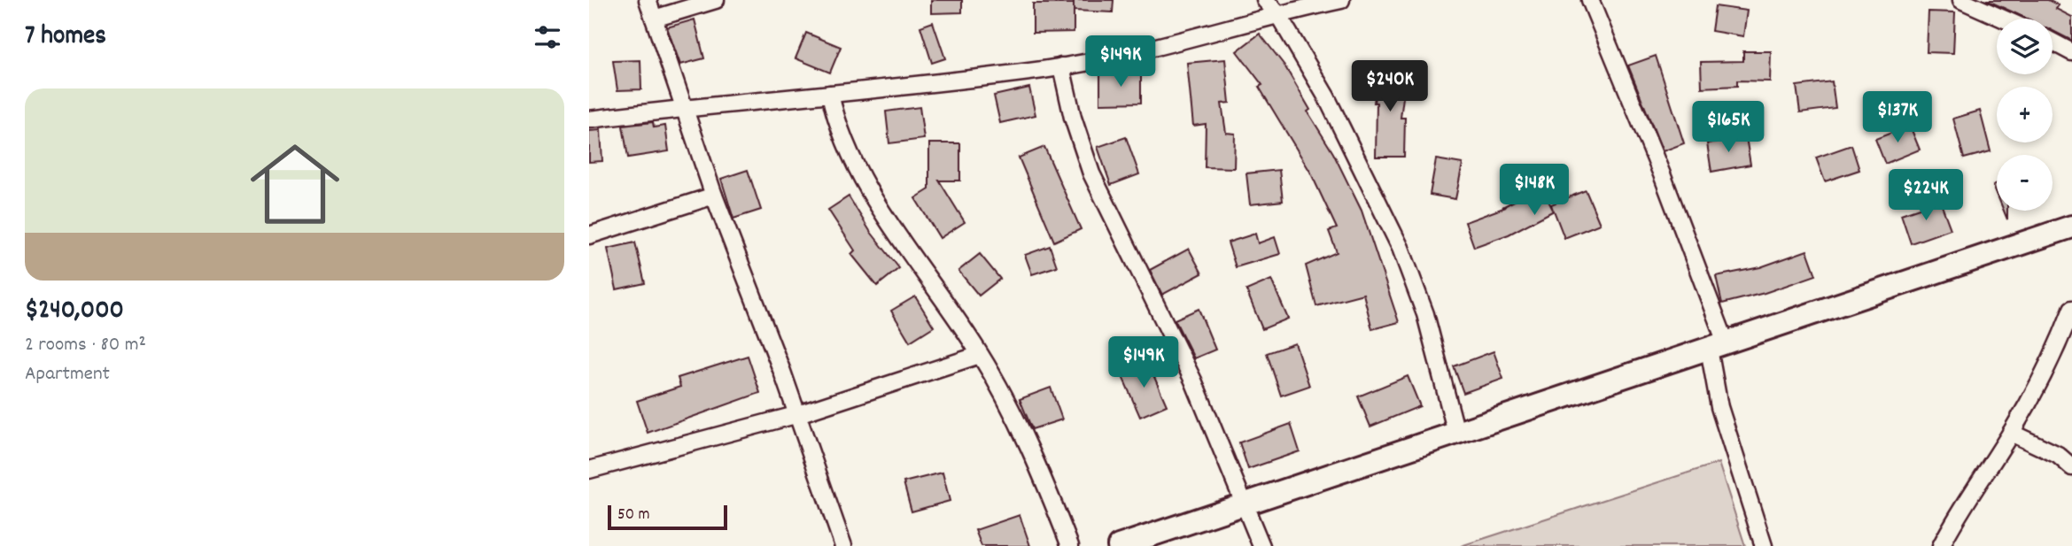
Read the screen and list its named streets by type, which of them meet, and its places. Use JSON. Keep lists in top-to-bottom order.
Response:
{
  "scale_bar": "50 m",
  "page": {
    "heading": "7 homes",
    "map_buttons": ["+", "−"],
    "price": [
      "$149K",
      "$240K",
      "$137K",
      "$165K",
      "$148K",
      "$224K",
      "$149K"
    ],
    "list": [
      {
        "name": "$240,000",
        "note": "2 rooms · 80 m² · Apartment"
      }
    ],
    "scale": "50 m"
  }
}
